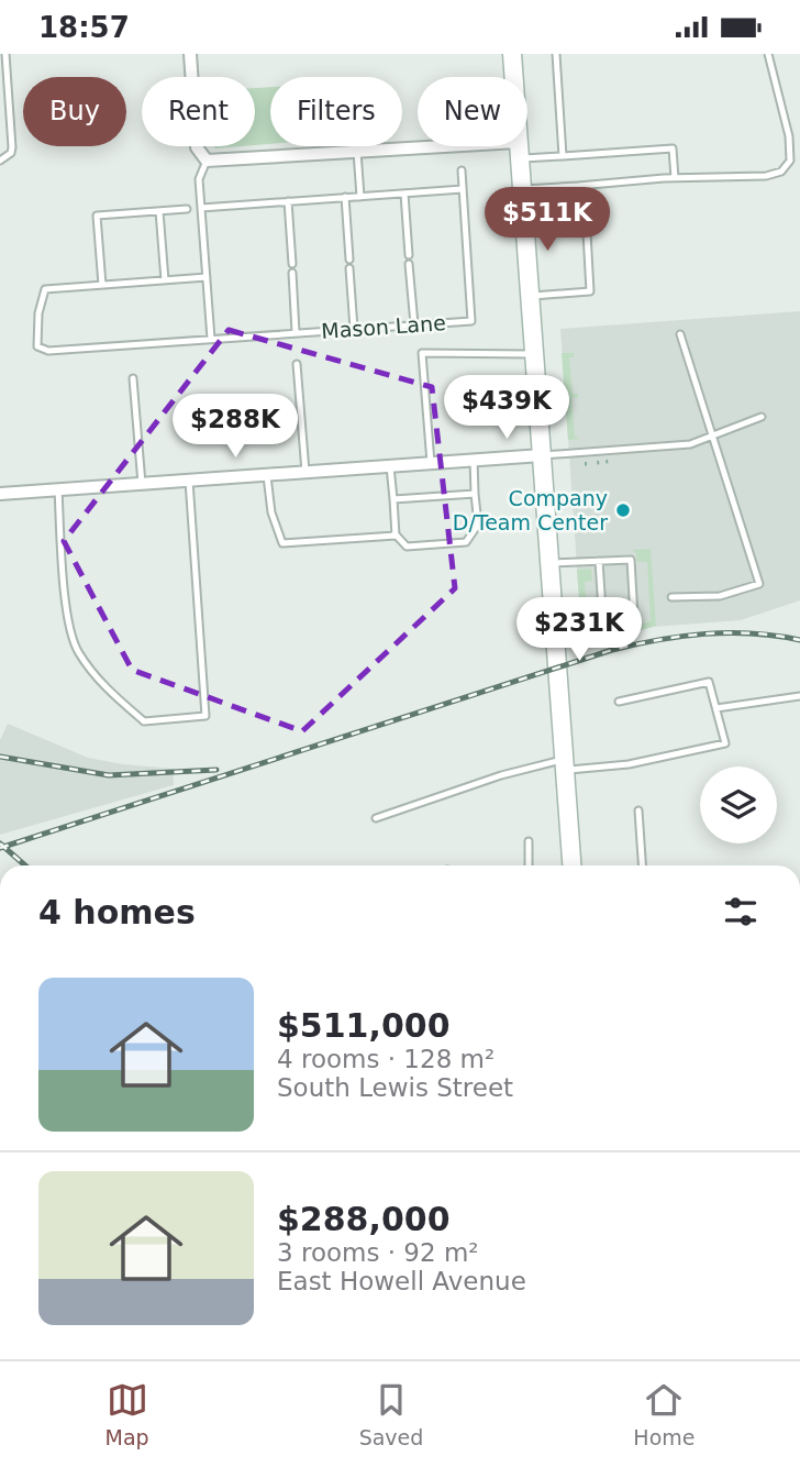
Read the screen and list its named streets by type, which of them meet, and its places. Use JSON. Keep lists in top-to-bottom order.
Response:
{
  "streets": {
    "lane": ["Mason Lane"]
  },
  "places": ["Company D/Team Center"],
  "page": {
    "status": "18:57",
    "chip": [
      "Buy",
      "Rent",
      "Filters",
      "New"
    ],
    "price": [
      "$511K",
      "$439K",
      "$288K",
      "$231K"
    ],
    "heading": "4 homes",
    "list": [
      {
        "name": "$511,000",
        "note": "4 rooms · 128 m² · South Lewis Street"
      },
      {
        "name": "$288,000",
        "note": "3 rooms · 92 m² · East Howell Avenue"
      }
    ],
    "tabs": ["Map", "Saved", "Home"]
  }
}
